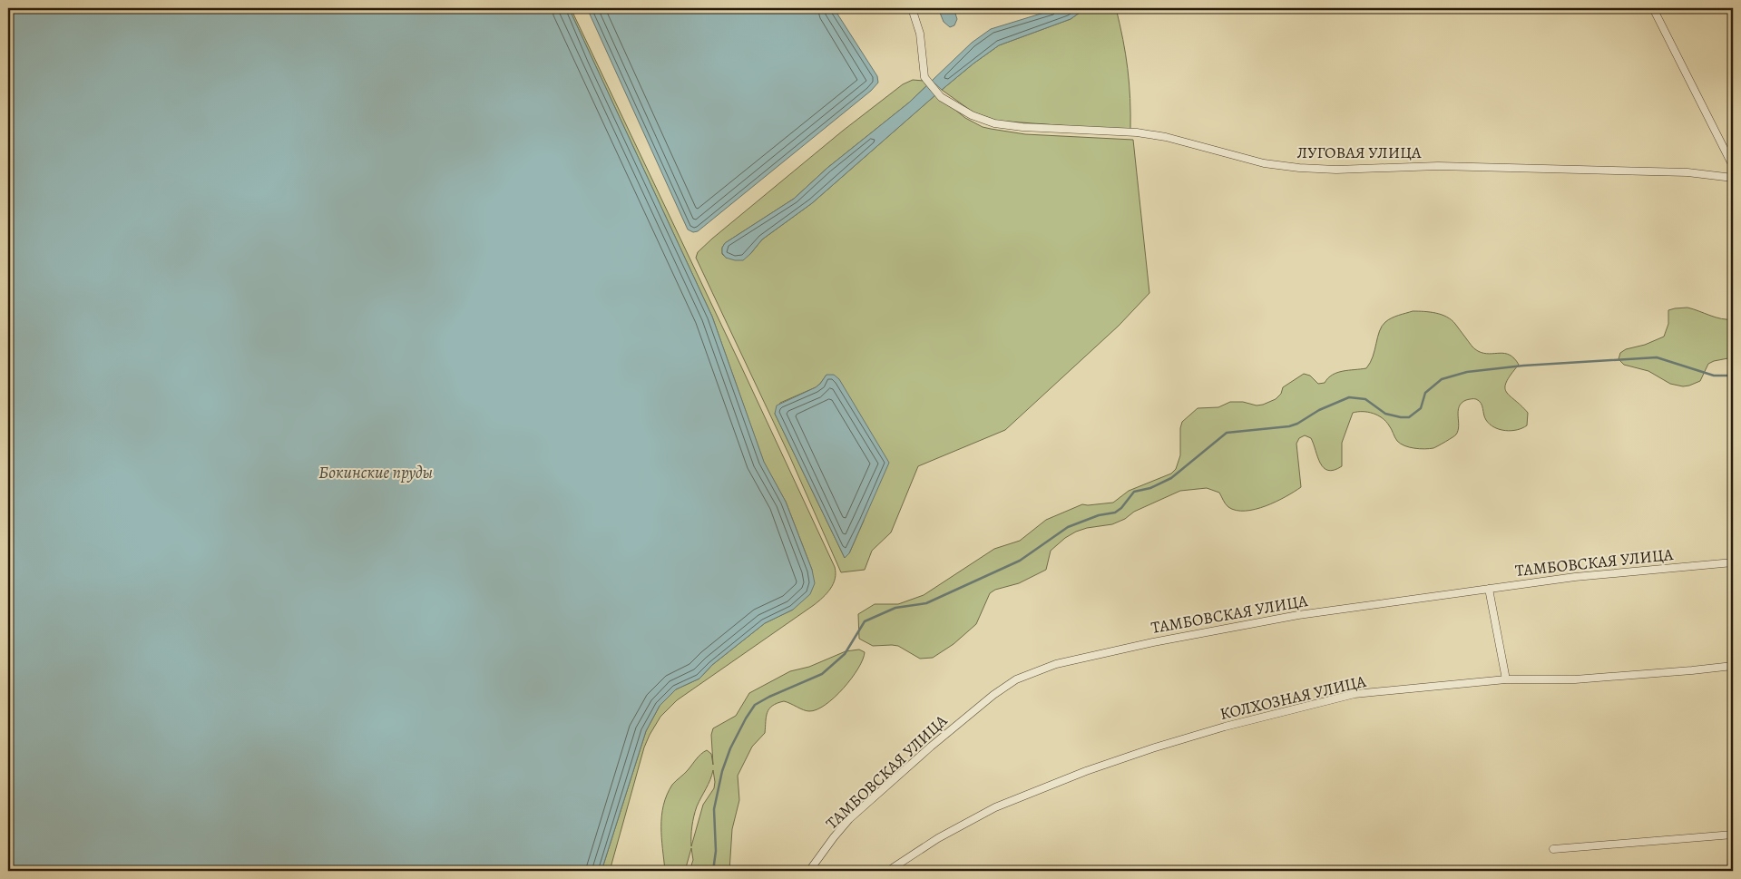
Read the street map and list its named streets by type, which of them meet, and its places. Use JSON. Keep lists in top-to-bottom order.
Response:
{
  "streets": {
    "street": ["ЛУГОВАЯ УЛИЦА", "ТАМБОВСКАЯ УЛИЦА", "КОЛХОЗНАЯ УЛИЦА"]
  },
  "water": ["Бокинские пруды"]
}
